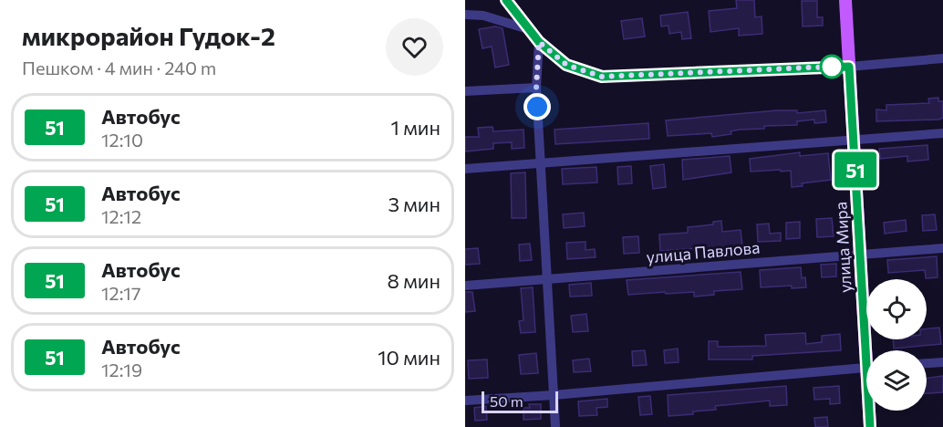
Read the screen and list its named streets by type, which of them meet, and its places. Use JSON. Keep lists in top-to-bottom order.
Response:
{
  "streets": {
    "main road": ["улица Мира"],
    "street": ["улица Павлова"]
  },
  "crossings": [
    ["улица Мира", "улица Павлова"]
  ],
  "lines": ["bus line 51"],
  "scale_bar": "50 m",
  "page": {
    "heading": ["микрорайон Гудок-2", "Пешком · 4 мин · 240 m"],
    "on_map": "51",
    "list": [
      {
        "mark": "51",
        "name": "Автобус",
        "note": "12:10",
        "value": "1 мин"
      },
      {
        "mark": "51",
        "name": "Автобус",
        "note": "12:12",
        "value": "3 мин"
      },
      {
        "mark": "51",
        "name": "Автобус",
        "note": "12:17",
        "value": "8 мин"
      },
      {
        "mark": "51",
        "name": "Автобус",
        "note": "12:19",
        "value": "10 мин"
      }
    ],
    "scale": "50 m"
  }
}
